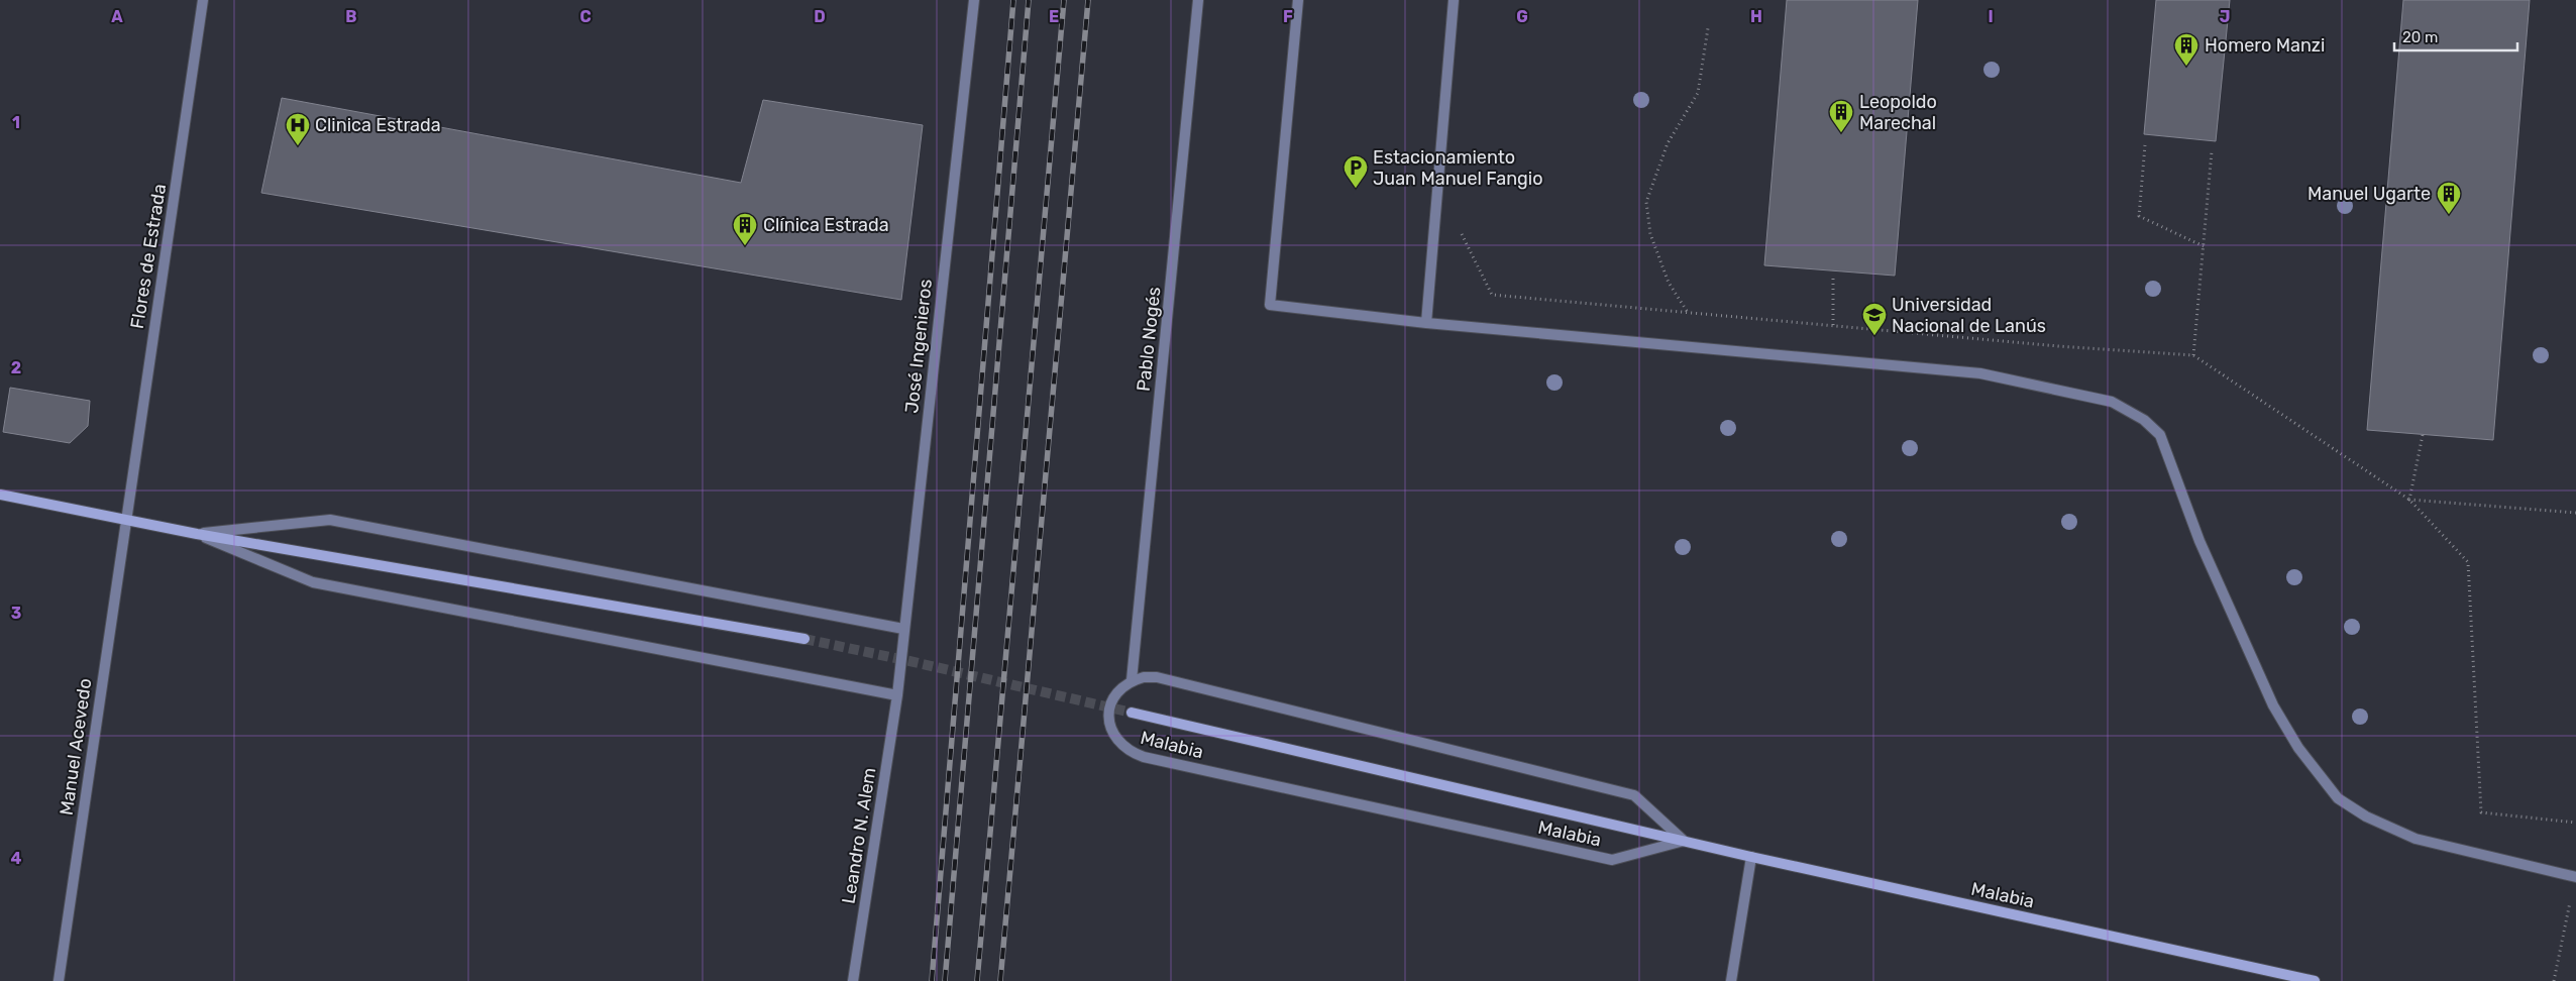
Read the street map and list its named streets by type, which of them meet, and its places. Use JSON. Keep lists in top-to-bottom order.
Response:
{
  "streets": {
    "main road": ["Malabia"],
    "street": [
      "Flores de Estrada",
      "Pablo Nogés",
      "José Ingenieros",
      "Manuel Acevedo",
      "Leandro N. Alem"
    ]
  },
  "crossings": [
    ["Flores de Estrada", "Manuel Acevedo"],
    ["Pablo Nogés", "Malabia"],
    ["José Ingenieros", "Leandro N. Alem"]
  ],
  "places": {
    "building": [
      "Homero Manzi",
      "Leopoldo Marechal",
      "Manuel Ugarte",
      "Clínica Estrada"
    ],
    "hospital": ["Clinica Estrada"],
    "parking": ["Estacionamiento Juan Manuel Fangio"],
    "school or university": ["Universidad Nacional de Lanús"]
  },
  "scale_bar": "20 m",
  "grid": {
    "columns": [
      "A",
      "B",
      "C",
      "D",
      "E",
      "F",
      "G",
      "H",
      "I",
      "J"
    ],
    "rows": [
      "1",
      "2",
      "3",
      "4"
    ]
  }
}
